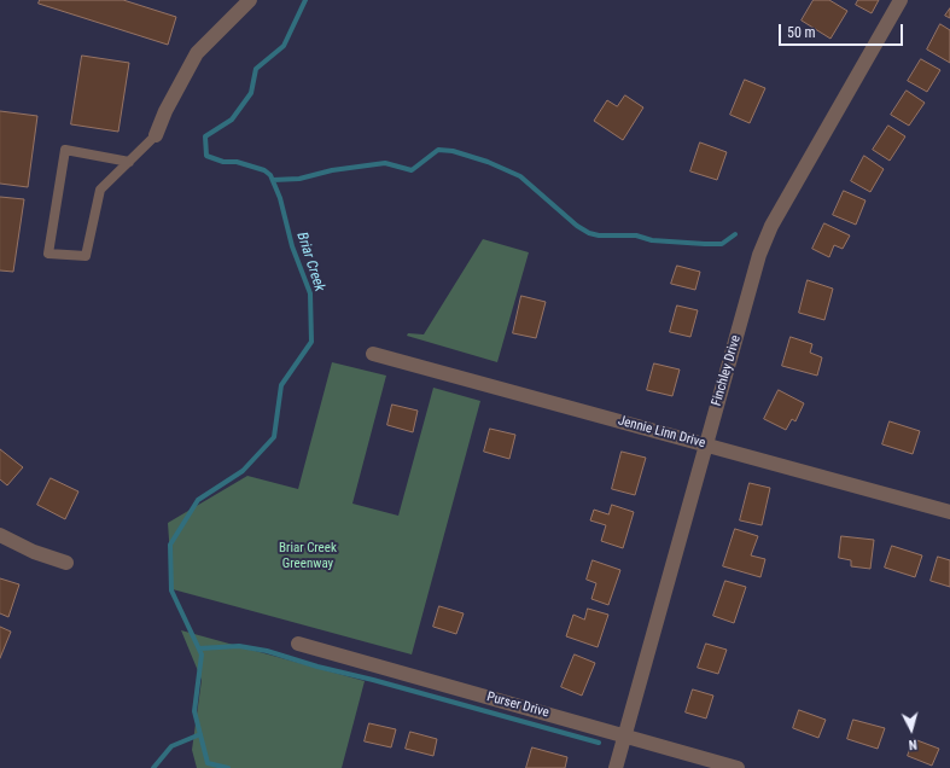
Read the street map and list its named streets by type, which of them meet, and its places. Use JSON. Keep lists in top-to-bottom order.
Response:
{
  "streets": {
    "street": ["Finchley Drive", "Jennie Linn Drive", "Purser Drive"]
  },
  "crossings": [
    ["Finchley Drive", "Jennie Linn Drive"],
    ["Finchley Drive", "Purser Drive"]
  ],
  "water": ["Briar Creek"],
  "parks": ["Briar Creek Greenway"],
  "scale_bar": "50 m",
  "north": "bottom"
}
